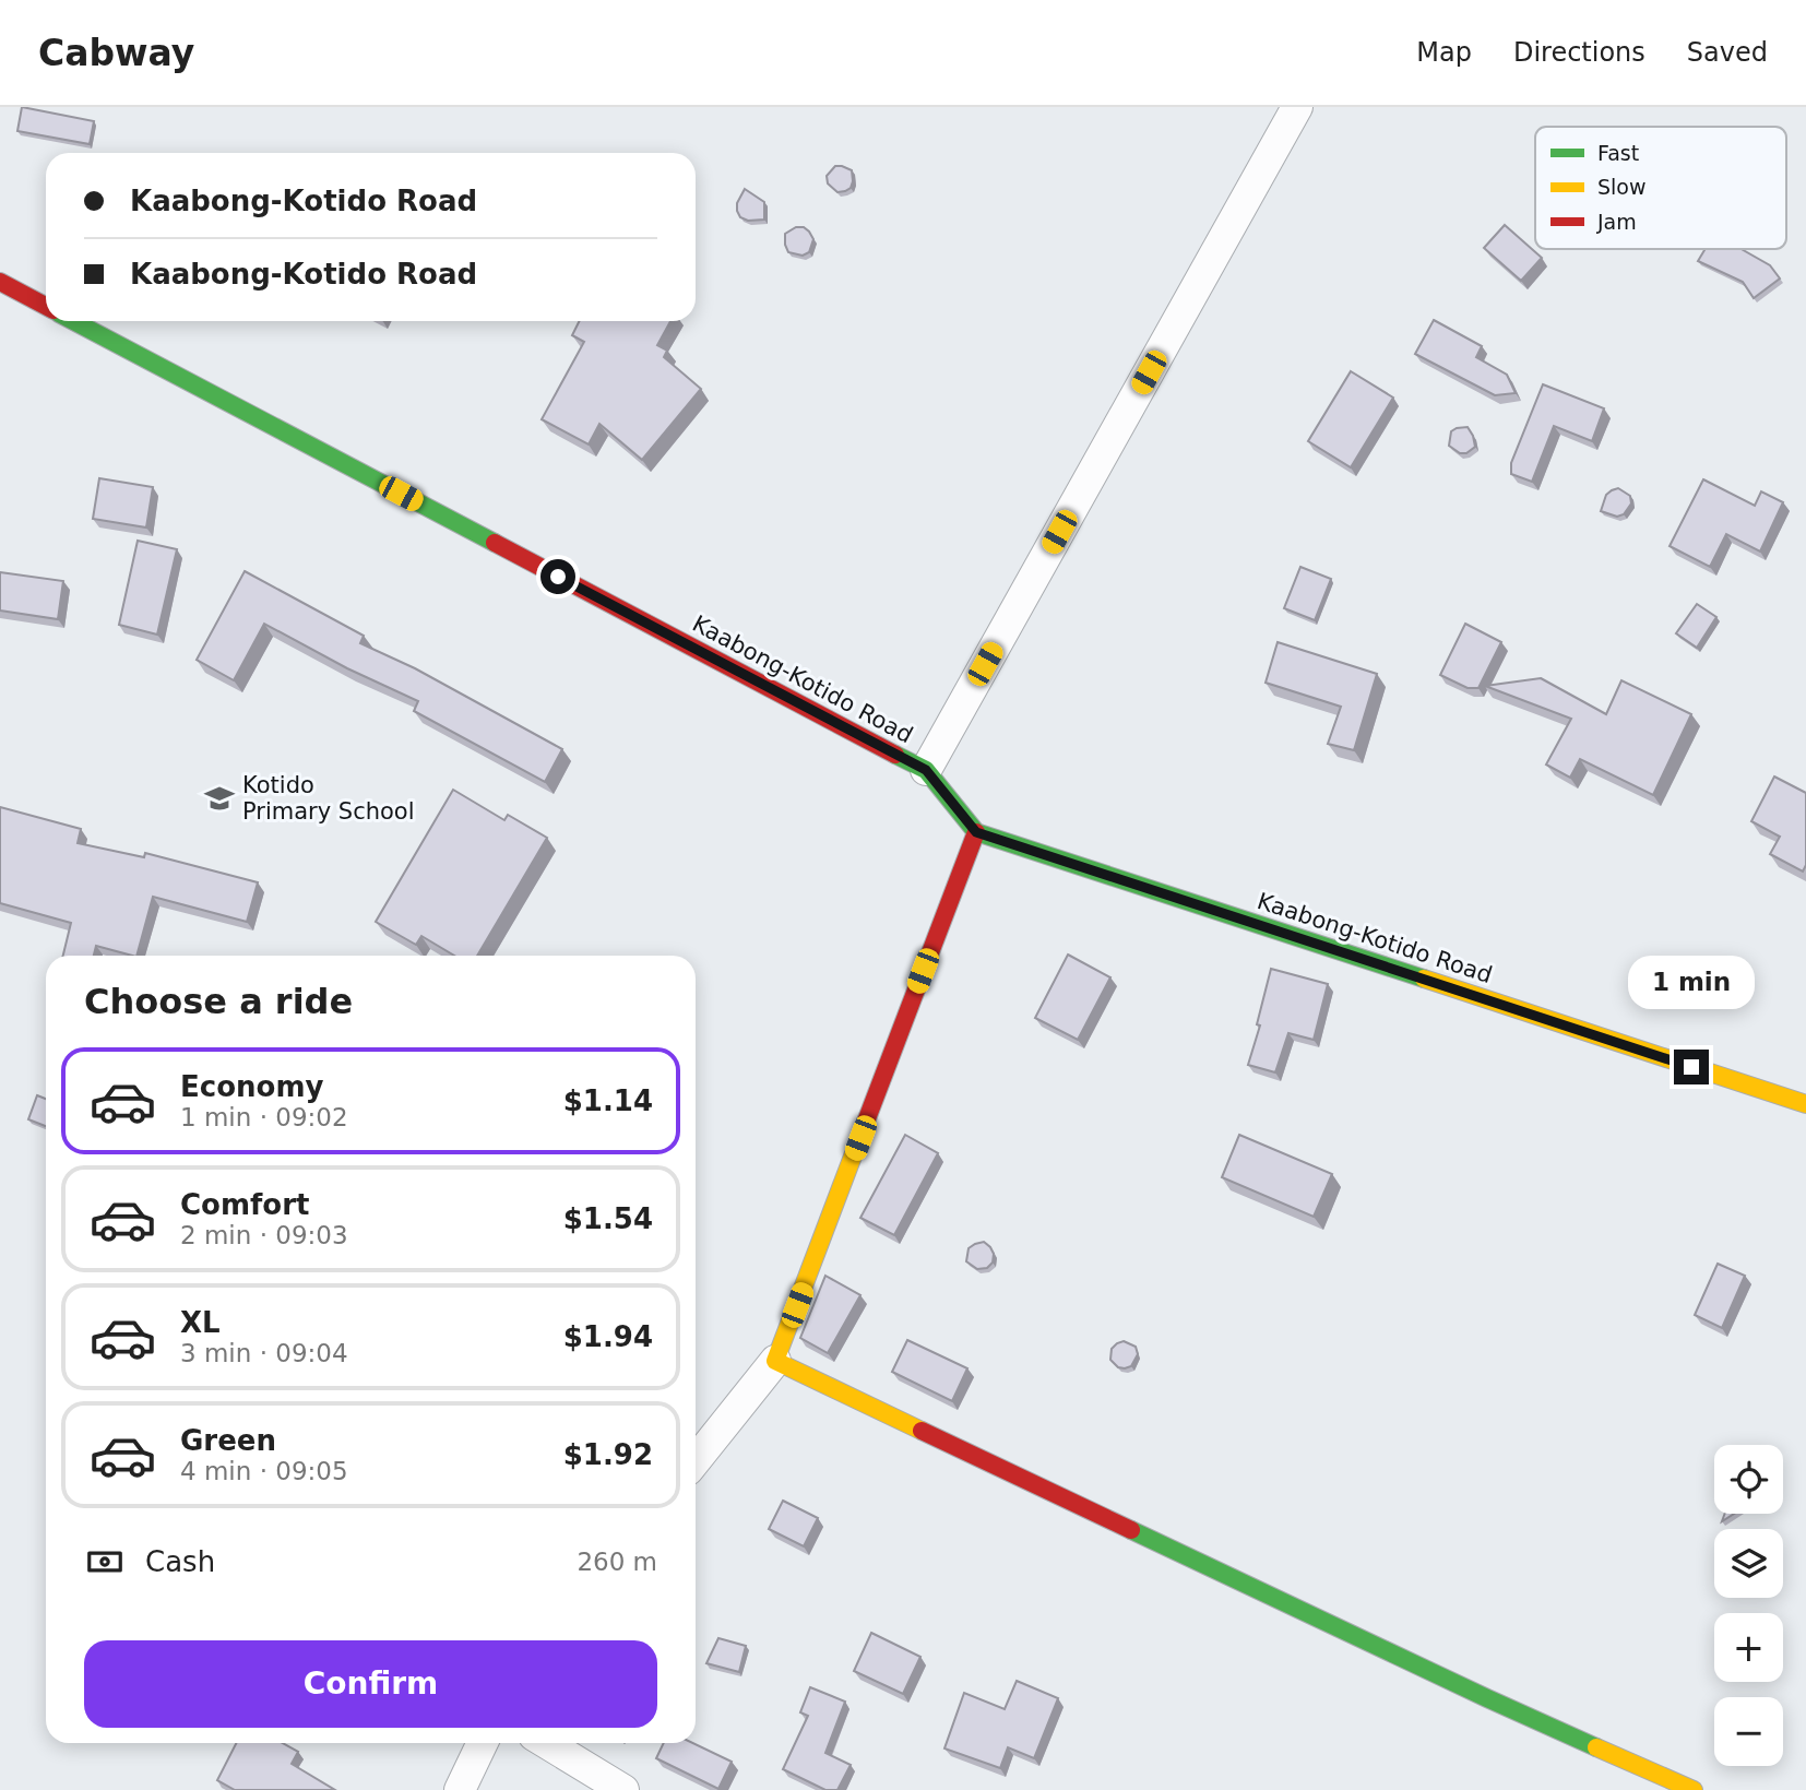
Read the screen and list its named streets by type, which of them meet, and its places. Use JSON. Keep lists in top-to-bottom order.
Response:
{
  "streets": {
    "main road": ["Kaabong-Kotido Road"]
  },
  "places": {
    "school or university": ["Kotido Primary School"]
  },
  "legend": ["Fast", "Slow", "Jam"],
  "page": {
    "header": "Cabway",
    "nav": ["Map", "Directions", "Saved"],
    "banner": ["Kaabong-Kotido Road", "Kaabong-Kotido Road"],
    "bubble": "1 min",
    "heading": "Choose a ride",
    "list": [
      {
        "name": "Economy",
        "note": "1 min · 09:02",
        "value": "$1.14"
      },
      {
        "name": "Comfort",
        "note": "2 min · 09:03",
        "value": "$1.54"
      },
      {
        "name": "XL",
        "note": "3 min · 09:04",
        "value": "$1.94"
      },
      {
        "name": "Green",
        "note": "4 min · 09:05",
        "value": "$1.92"
      }
    ],
    "map_buttons": ["+", "−"],
    "pay": ["Cash", "260 m"],
    "buttons": "Confirm"
  }
}
